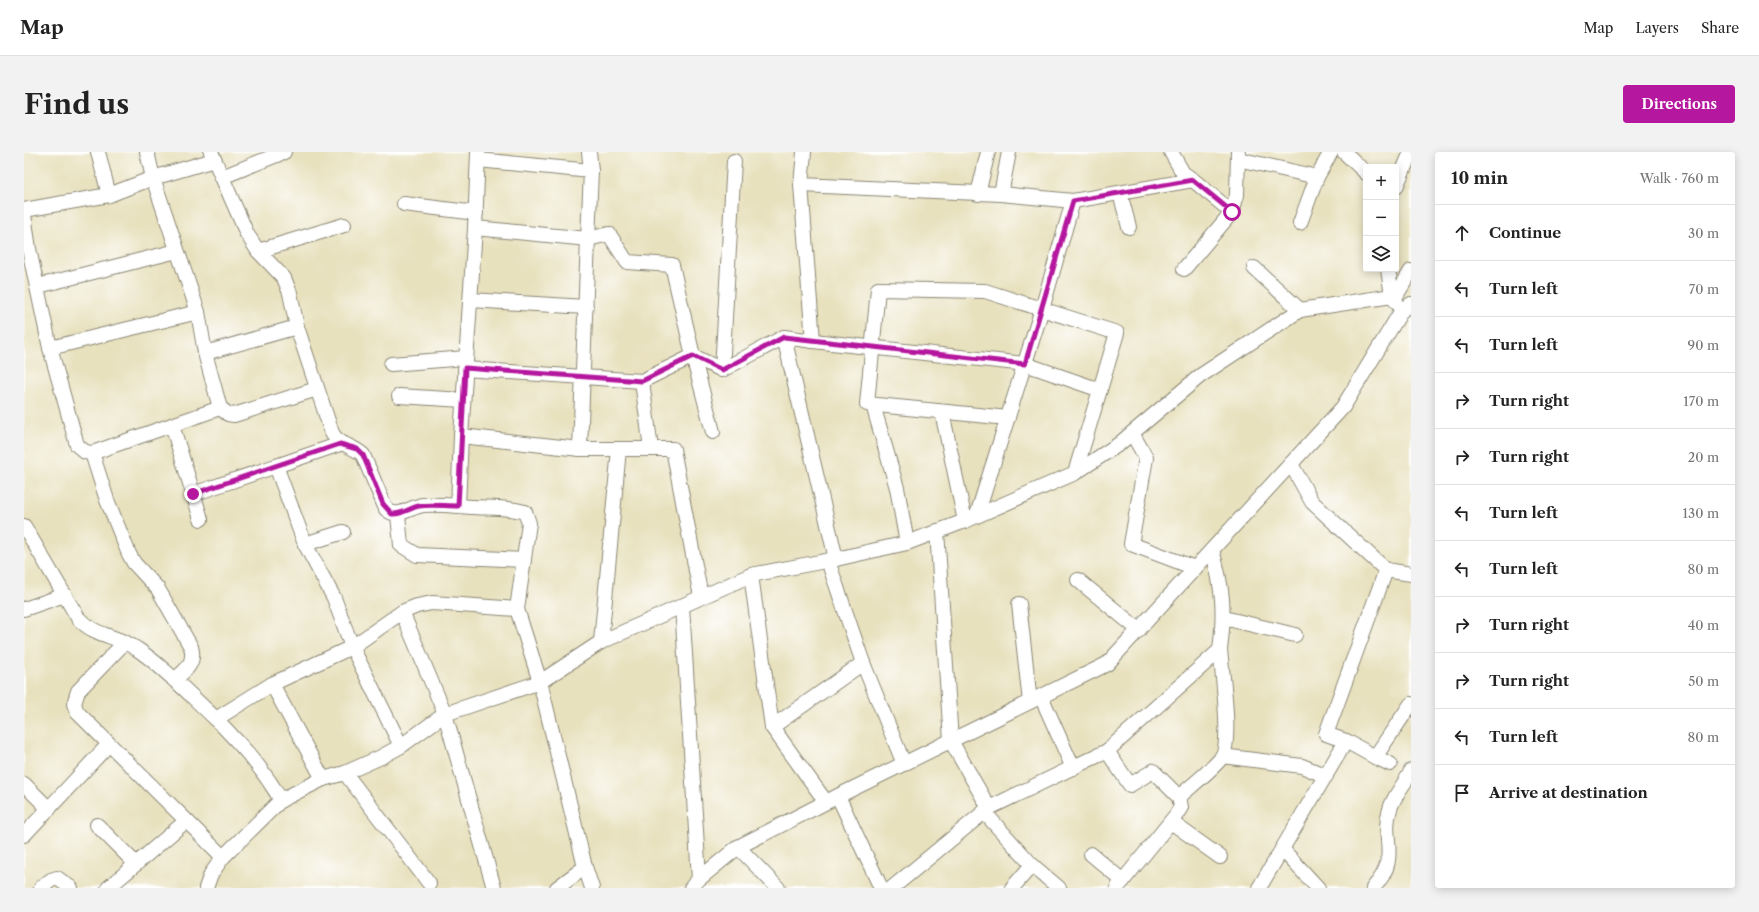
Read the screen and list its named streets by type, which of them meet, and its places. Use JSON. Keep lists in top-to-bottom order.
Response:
{
  "page": {
    "header": "Map",
    "nav": ["Map", "Layers", "Share"],
    "buttons": "Directions",
    "title": "Find us",
    "heading": ["10 min", "Walk · 760 m"],
    "map_buttons": ["+", "−"],
    "list": [
      ["Continue", "30 m"],
      ["Turn left", "70 m"],
      ["Turn left", "90 m"],
      ["Turn right", "170 m"],
      ["Turn right", "20 m"],
      ["Turn left", "130 m"],
      ["Turn left", "80 m"],
      ["Turn right", "40 m"],
      ["Turn right", "50 m"],
      ["Turn left", "80 m"],
      "Arrive at destination"
    ]
  }
}
